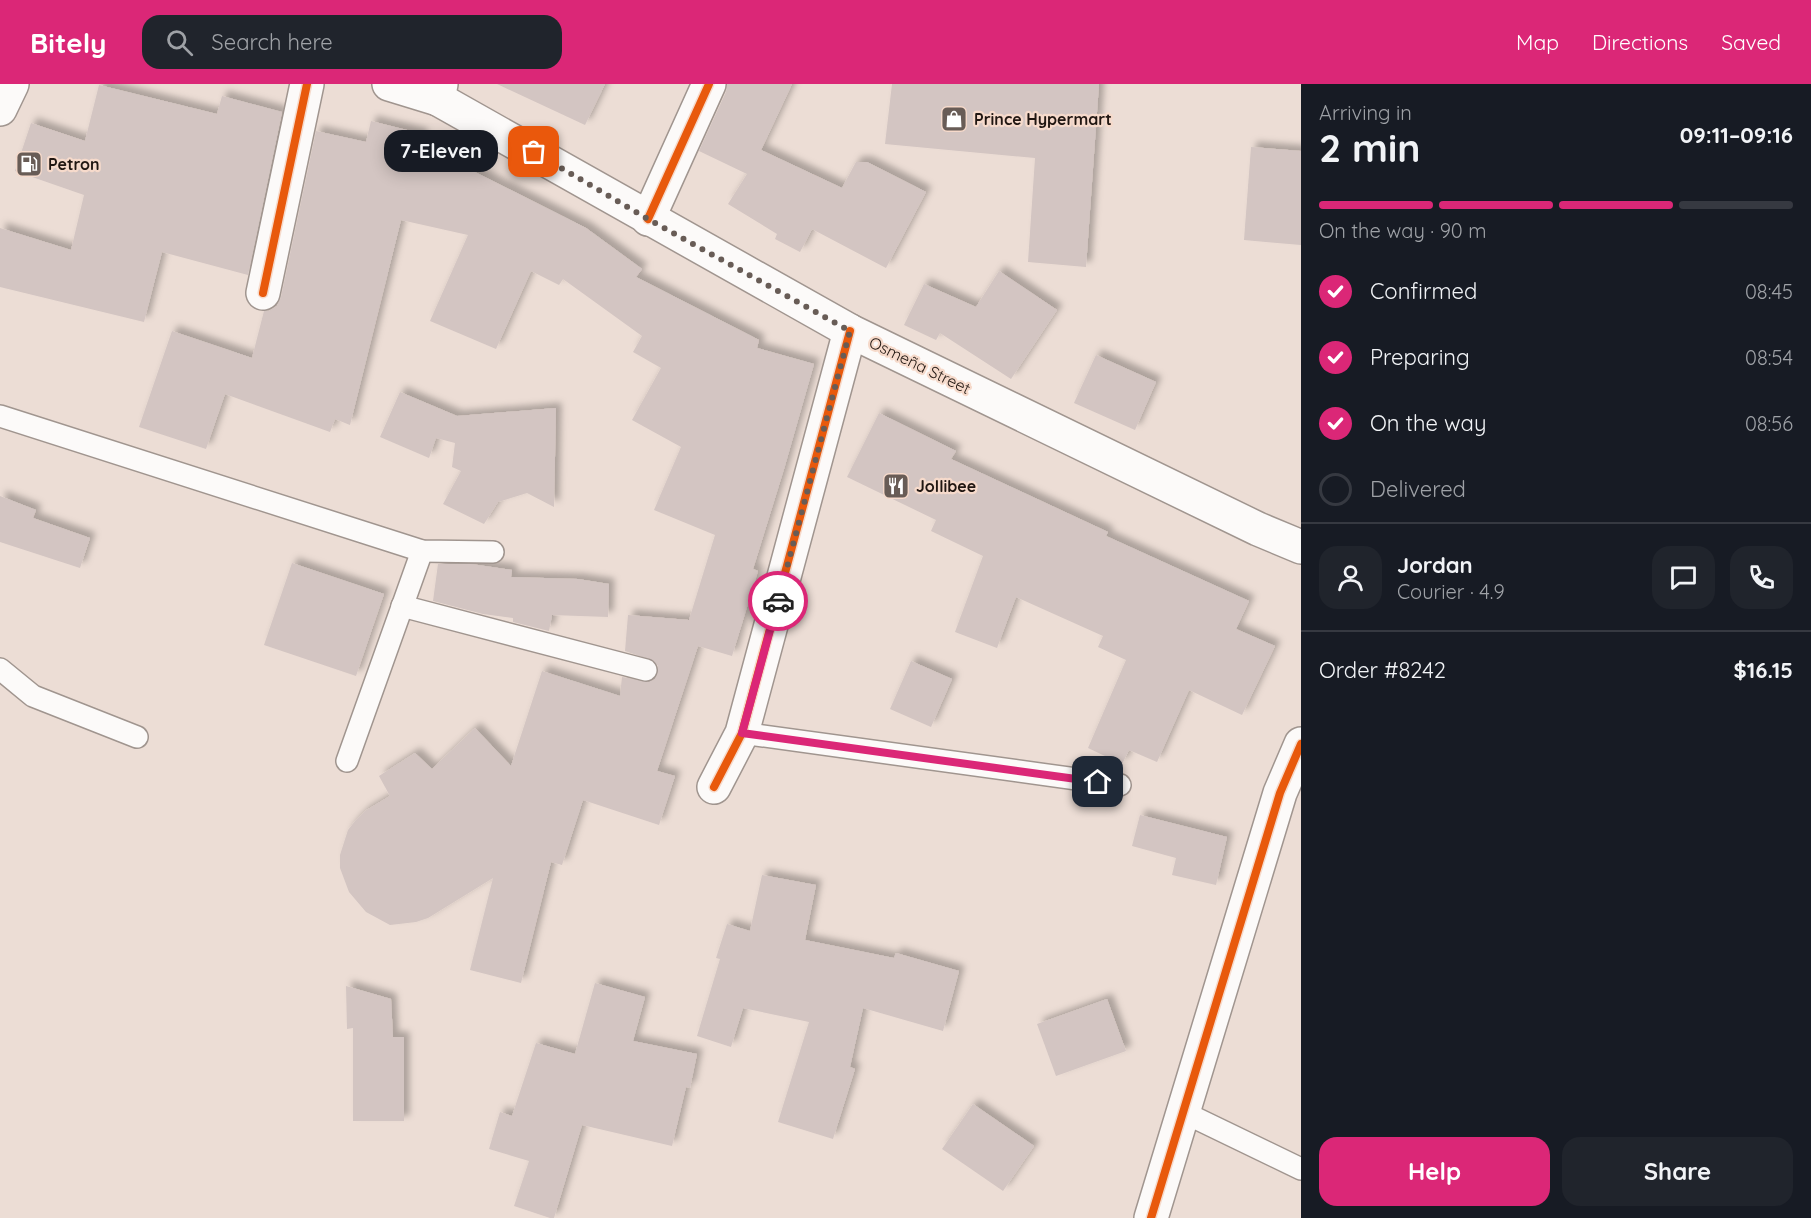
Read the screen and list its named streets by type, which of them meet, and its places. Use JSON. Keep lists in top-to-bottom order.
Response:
{
  "streets": {
    "street": ["Osmeña Street"]
  },
  "places": {
    "shop": ["Prince Hypermart"],
    "other": ["7-Eleven"],
    "fuel station": ["Petron"],
    "restaurant": ["Jollibee"]
  },
  "page": {
    "header": "Bitely",
    "search": "Search here",
    "nav": ["Map", "Directions", "Saved"],
    "heading": ["2 min", "Arriving in", "09:11–09:16"],
    "panel": [
      "Jordan",
      "Courier · 4.9",
      "Order #8242",
      "$16.15"
    ],
    "bubble": "7-Eleven",
    "bar": "On the way · 90 m",
    "list": [
      ["Confirmed", "08:45"],
      ["Preparing", "08:54"],
      ["On the way", "08:56"],
      "Delivered"
    ],
    "buttons": ["Help", "Share"]
  }
}
